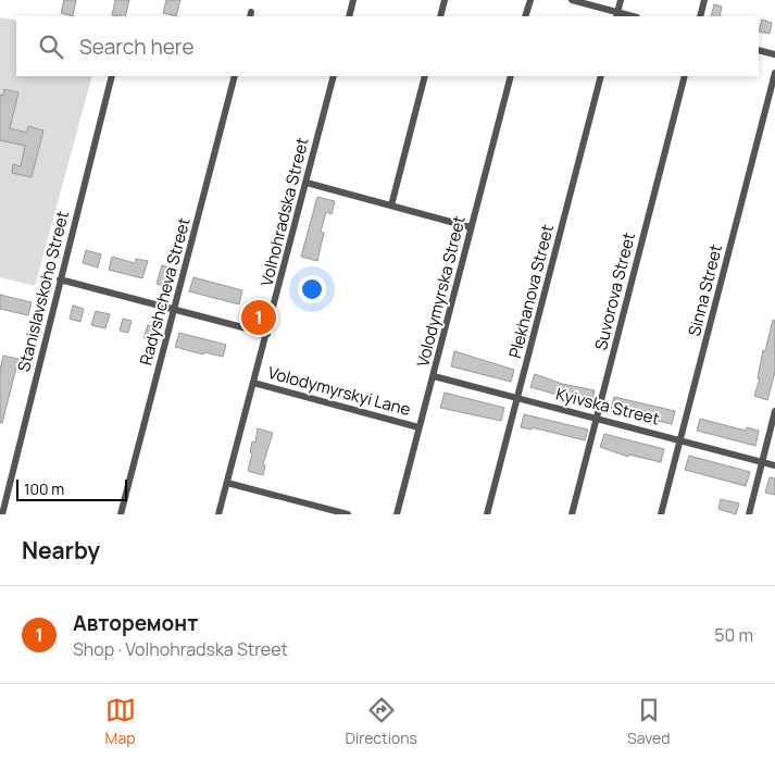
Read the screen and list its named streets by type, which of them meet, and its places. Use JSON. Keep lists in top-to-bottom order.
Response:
{
  "streets": {
    "street": [
      "Volhohradska Street",
      "Sinna Street",
      "Stanislavskoho Street",
      "Radyshcheva Street",
      "Volodymyrska Street",
      "Plekhanova Street",
      "Suvorova Street",
      "Volodymyrskyi Lane",
      "Kyivska Street"
    ]
  },
  "crossings": [
    ["Volhohradska Street", "Volodymyrskyi Lane"],
    ["Sinna Street", "Kyivska Street"],
    ["Volodymyrska Street", "Volodymyrskyi Lane"],
    ["Volodymyrska Street", "Kyivska Street"],
    ["Plekhanova Street", "Kyivska Street"],
    ["Suvorova Street", "Kyivska Street"]
  ],
  "scale_bar": "100 m",
  "page": {
    "search": "Search here",
    "pins": "1",
    "scale": "100 m",
    "heading": "Nearby",
    "list": [
      {
        "mark": "1",
        "name": "Авторемонт",
        "note": "Shop · Volhohradska Street",
        "value": "50 m"
      }
    ],
    "nav": ["Map", "Directions", "Saved"]
  }
}
